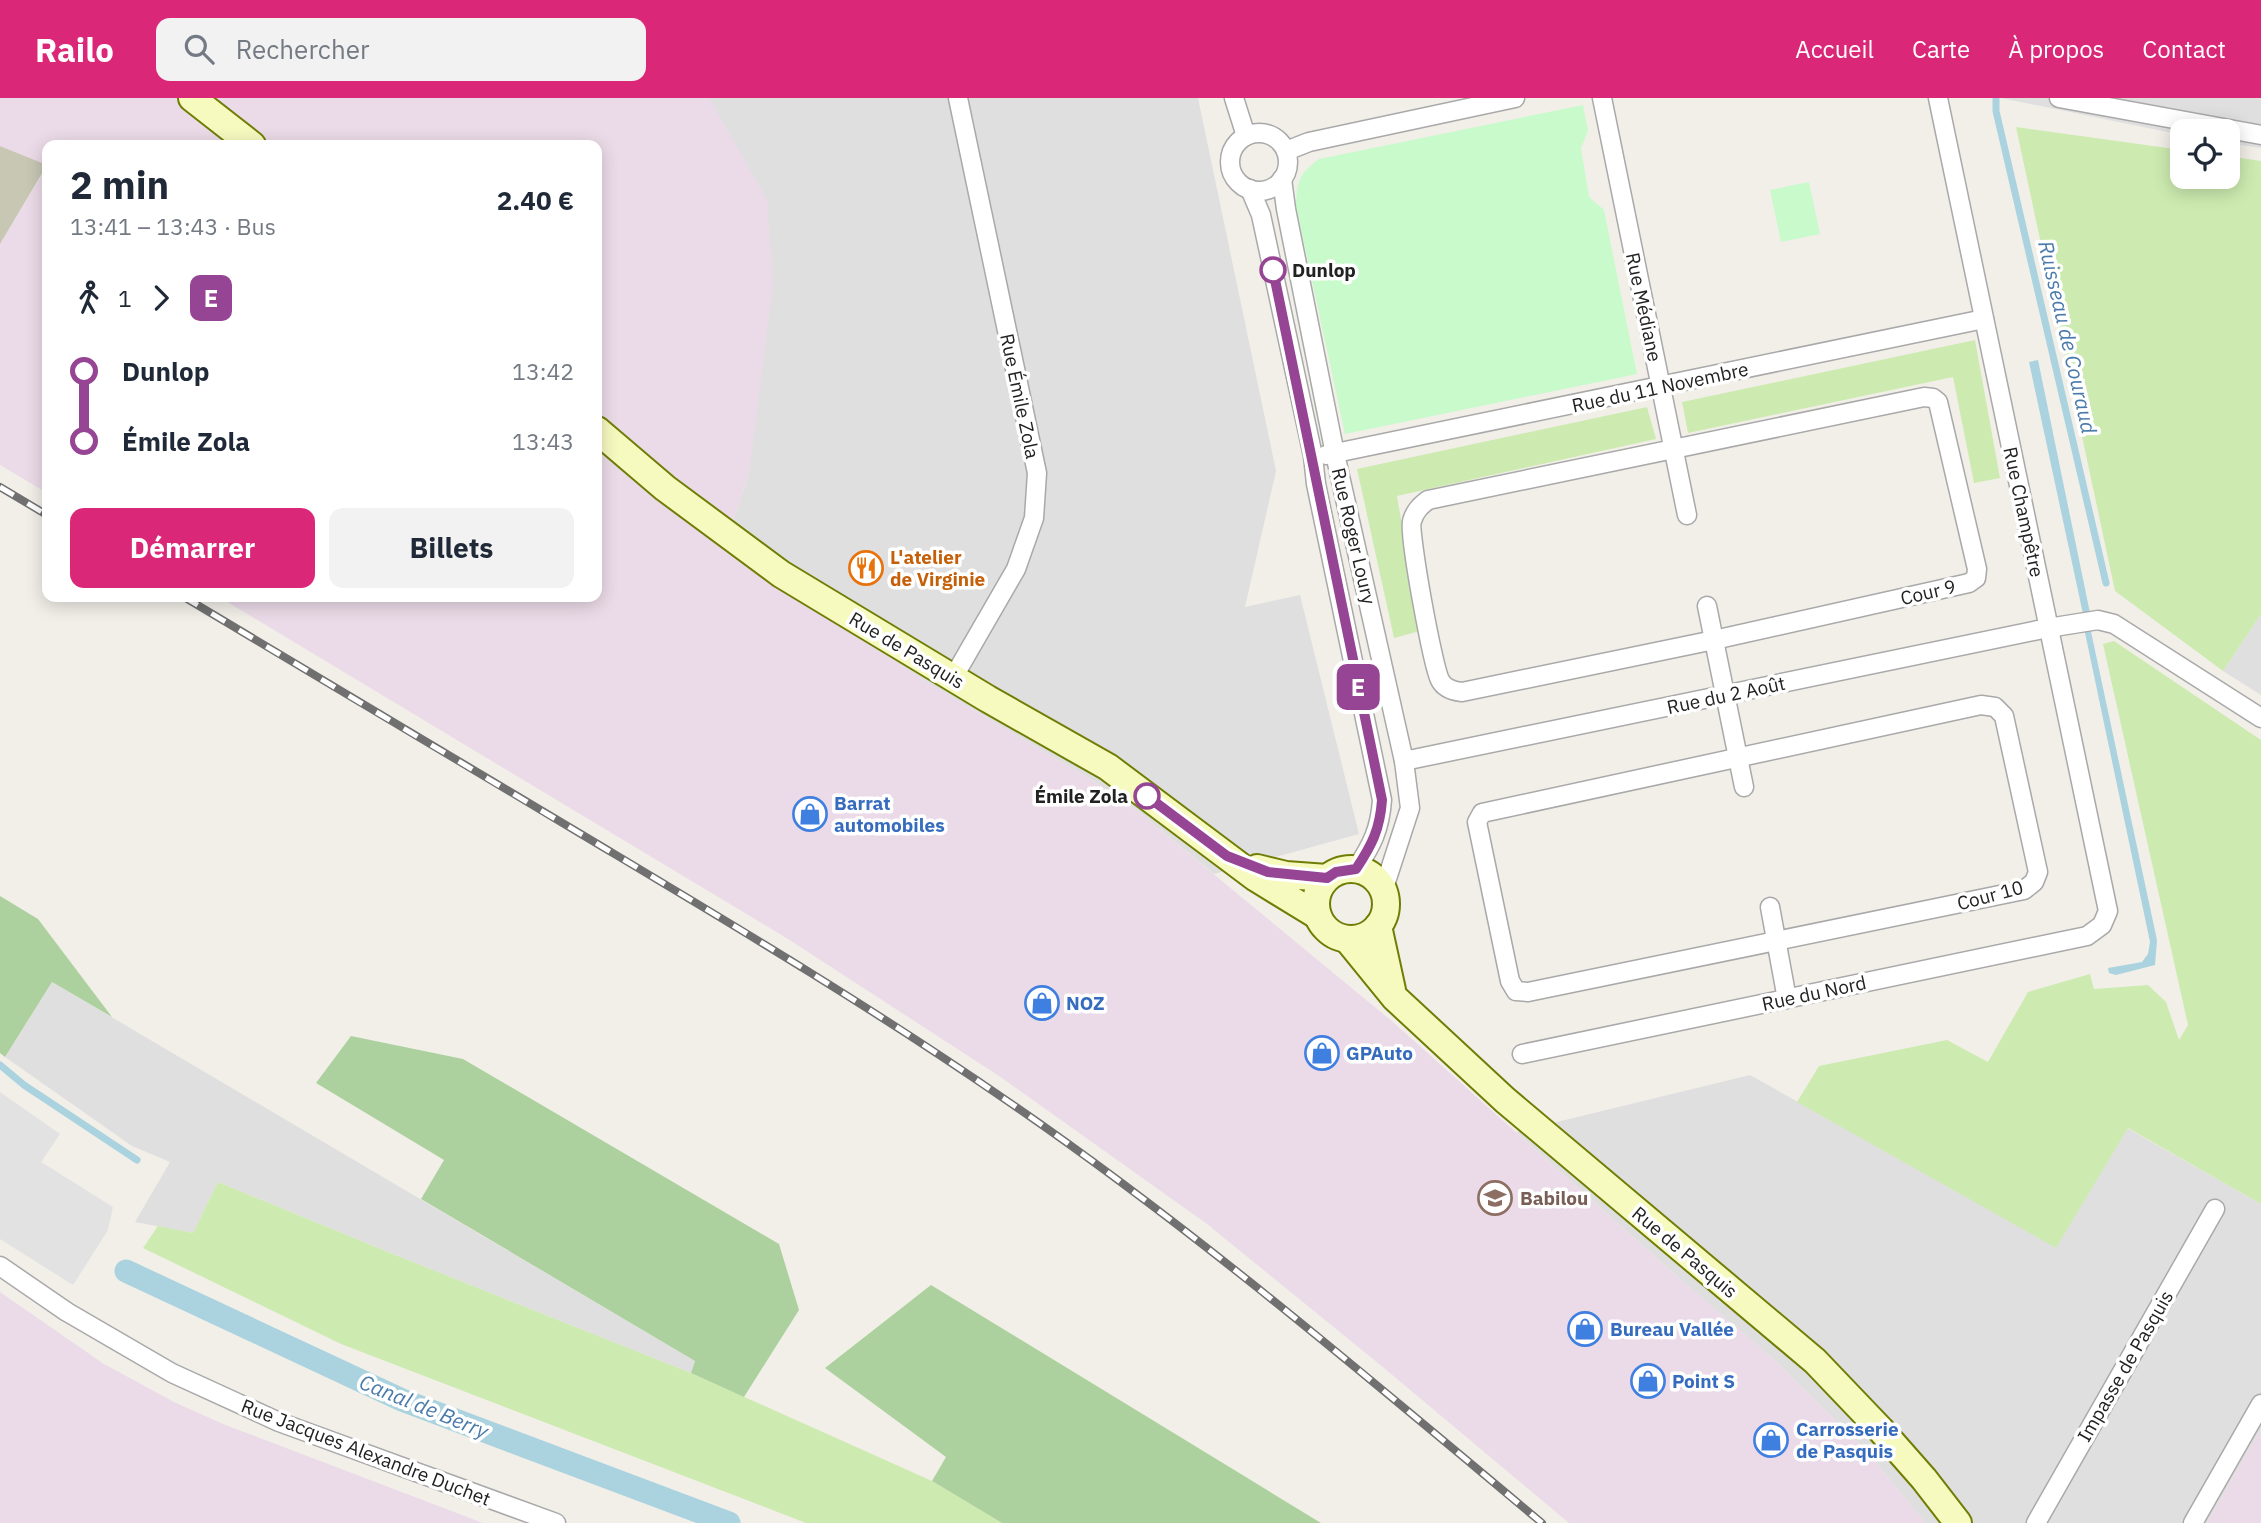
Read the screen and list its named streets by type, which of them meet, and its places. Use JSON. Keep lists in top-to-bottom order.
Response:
{
  "streets": {
    "main road": ["Rue de Pasquis"],
    "street": [
      "Rue Médiane",
      "Rue du 11 Novembre",
      "Rue Émile Zola",
      "Rue Champêtre",
      "Rue Roger Loury",
      "Cour 9",
      "Rue du 2 Août",
      "Cour 10",
      "Rue du Nord",
      "Impasse de Pasquis",
      "Rue Jacques Alexandre Duchet"
    ]
  },
  "crossings": [
    ["Rue Médiane", "Rue du 11 Novembre"],
    ["Rue Médiane", "Cour 9"],
    ["Rue du 11 Novembre", "Rue Champêtre"],
    ["Rue du 11 Novembre", "Rue Roger Loury"],
    ["Rue Émile Zola", "Rue de Pasquis"],
    ["Rue Champêtre", "Rue du 2 Août"],
    ["Rue Champêtre", "Rue du Nord"],
    ["Rue Roger Loury", "Rue de Pasquis"],
    ["Rue Roger Loury", "Rue du 2 Août"]
  ],
  "water": ["Ruisseau de Couraud", "Canal de Berry"],
  "places": {
    "other": ["Dunlop", "Émile Zola"],
    "restaurant": ["L'atelier de Virginie"],
    "shop": [
      "Barrat automobiles",
      "NOZ",
      "GPAuto",
      "Bureau Vallée",
      "Point S",
      "Carrosserie de Pasquis"
    ],
    "school or university": ["Babilou"]
  },
  "lines": ["bus line E"],
  "page": {
    "header": "Railo",
    "search": "Rechercher",
    "nav": [
      "Accueil",
      "Carte",
      "À propos",
      "Contact"
    ],
    "on_map": "E",
    "heading": ["2 min", "13:41 – 13:43 · Bus", "2.40 €"],
    "legs": ["1", "E"],
    "list": [
      {
        "name": "Dunlop",
        "value": "13:42"
      },
      {
        "name": "Émile Zola",
        "value": "13:43"
      }
    ],
    "buttons": ["Démarrer", "Billets"]
  }
}
